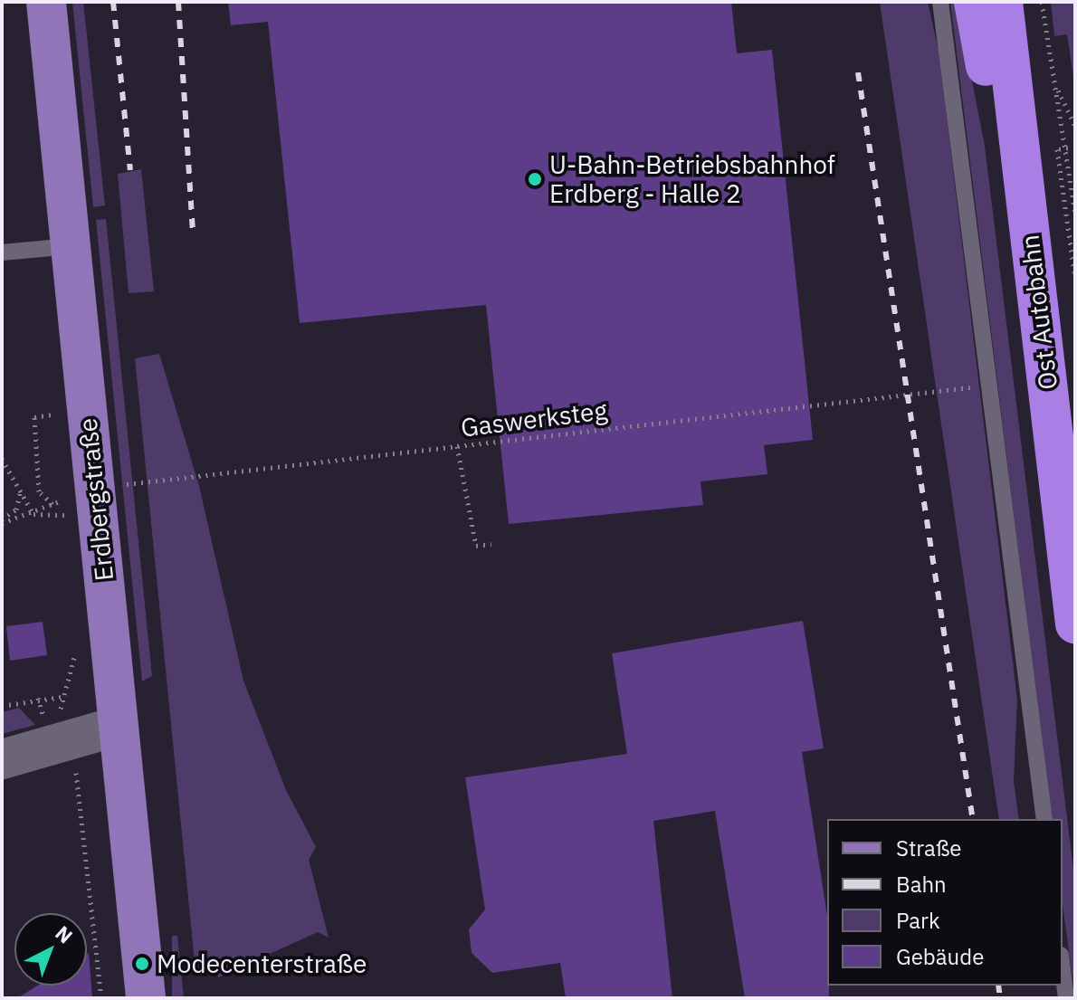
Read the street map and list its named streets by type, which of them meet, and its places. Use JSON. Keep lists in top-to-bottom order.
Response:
{
  "streets": {
    "highway": ["Ost Autobahn"],
    "main road": ["Erdbergstraße"],
    "path": ["Gaswerksteg"]
  },
  "places": ["U-Bahn-Betriebsbahnhof Erdberg - Halle 2", "Modecenterstraße"],
  "legend": [
    "Straße",
    "Bahn",
    "Park",
    "Gebäude"
  ],
  "north": "top right"
}
